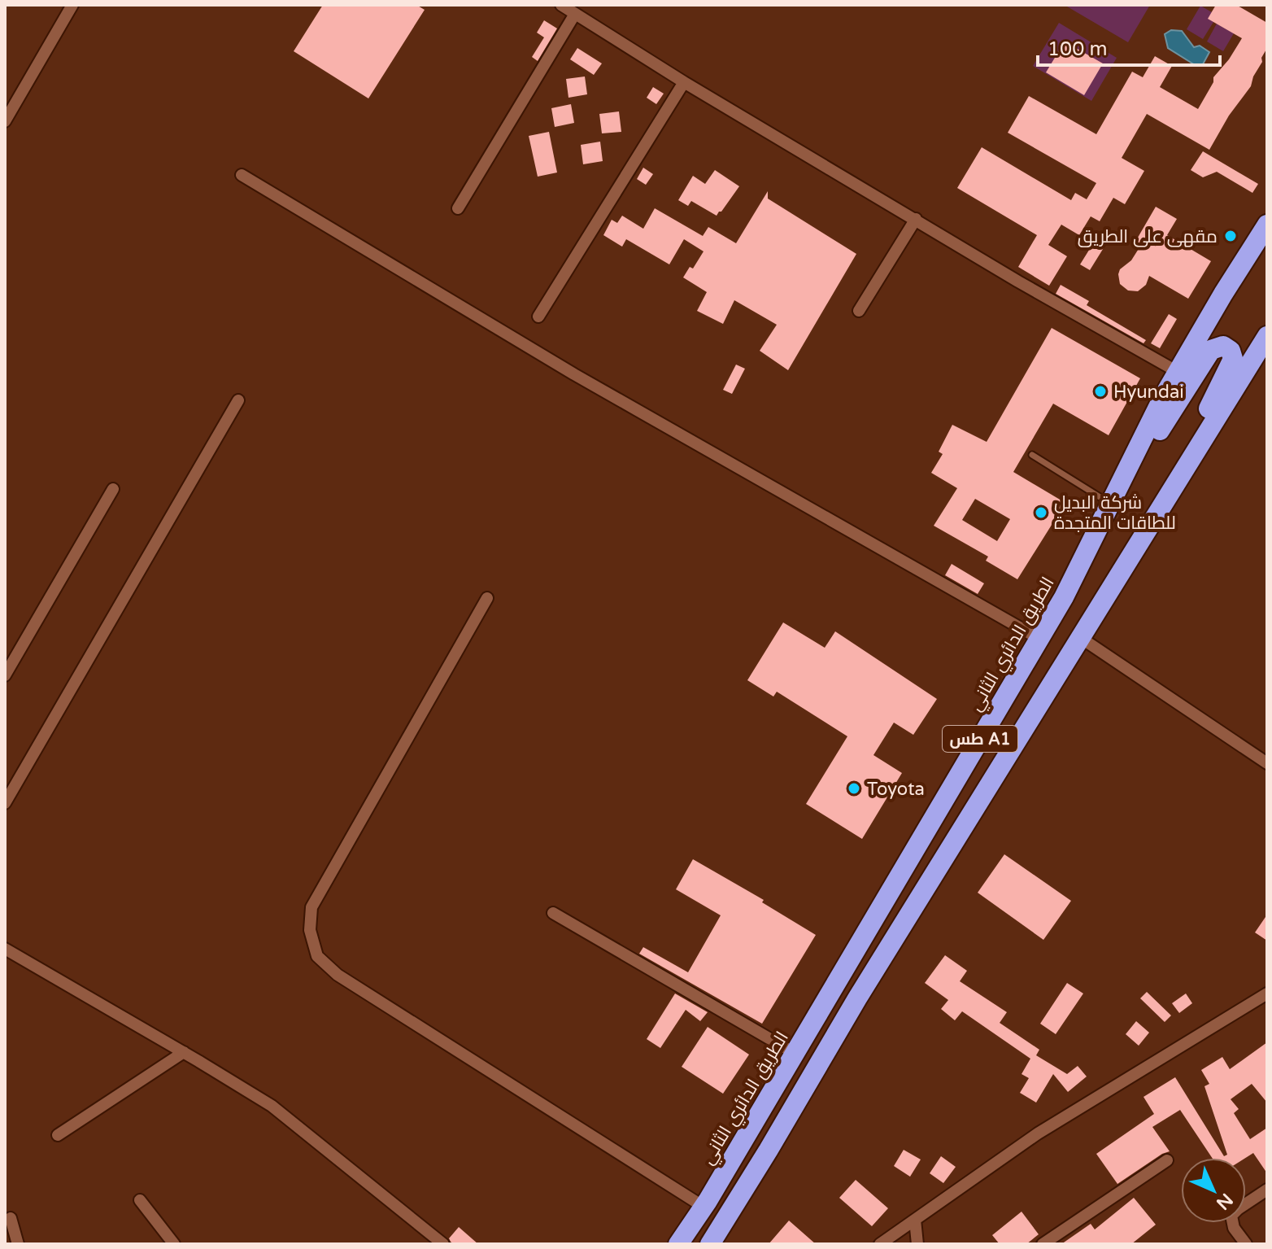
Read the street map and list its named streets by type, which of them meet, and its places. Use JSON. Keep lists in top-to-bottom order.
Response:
{
  "streets": {
    "highway": ["الطريق الدائري الثاني", "طس A1"]
  },
  "places": [
    "مقهى على الطريق",
    "Hyundai",
    "شركة البديل للطاقات المتجدة",
    "Toyota"
  ],
  "scale_bar": "100 m",
  "north": "bottom right"
}
